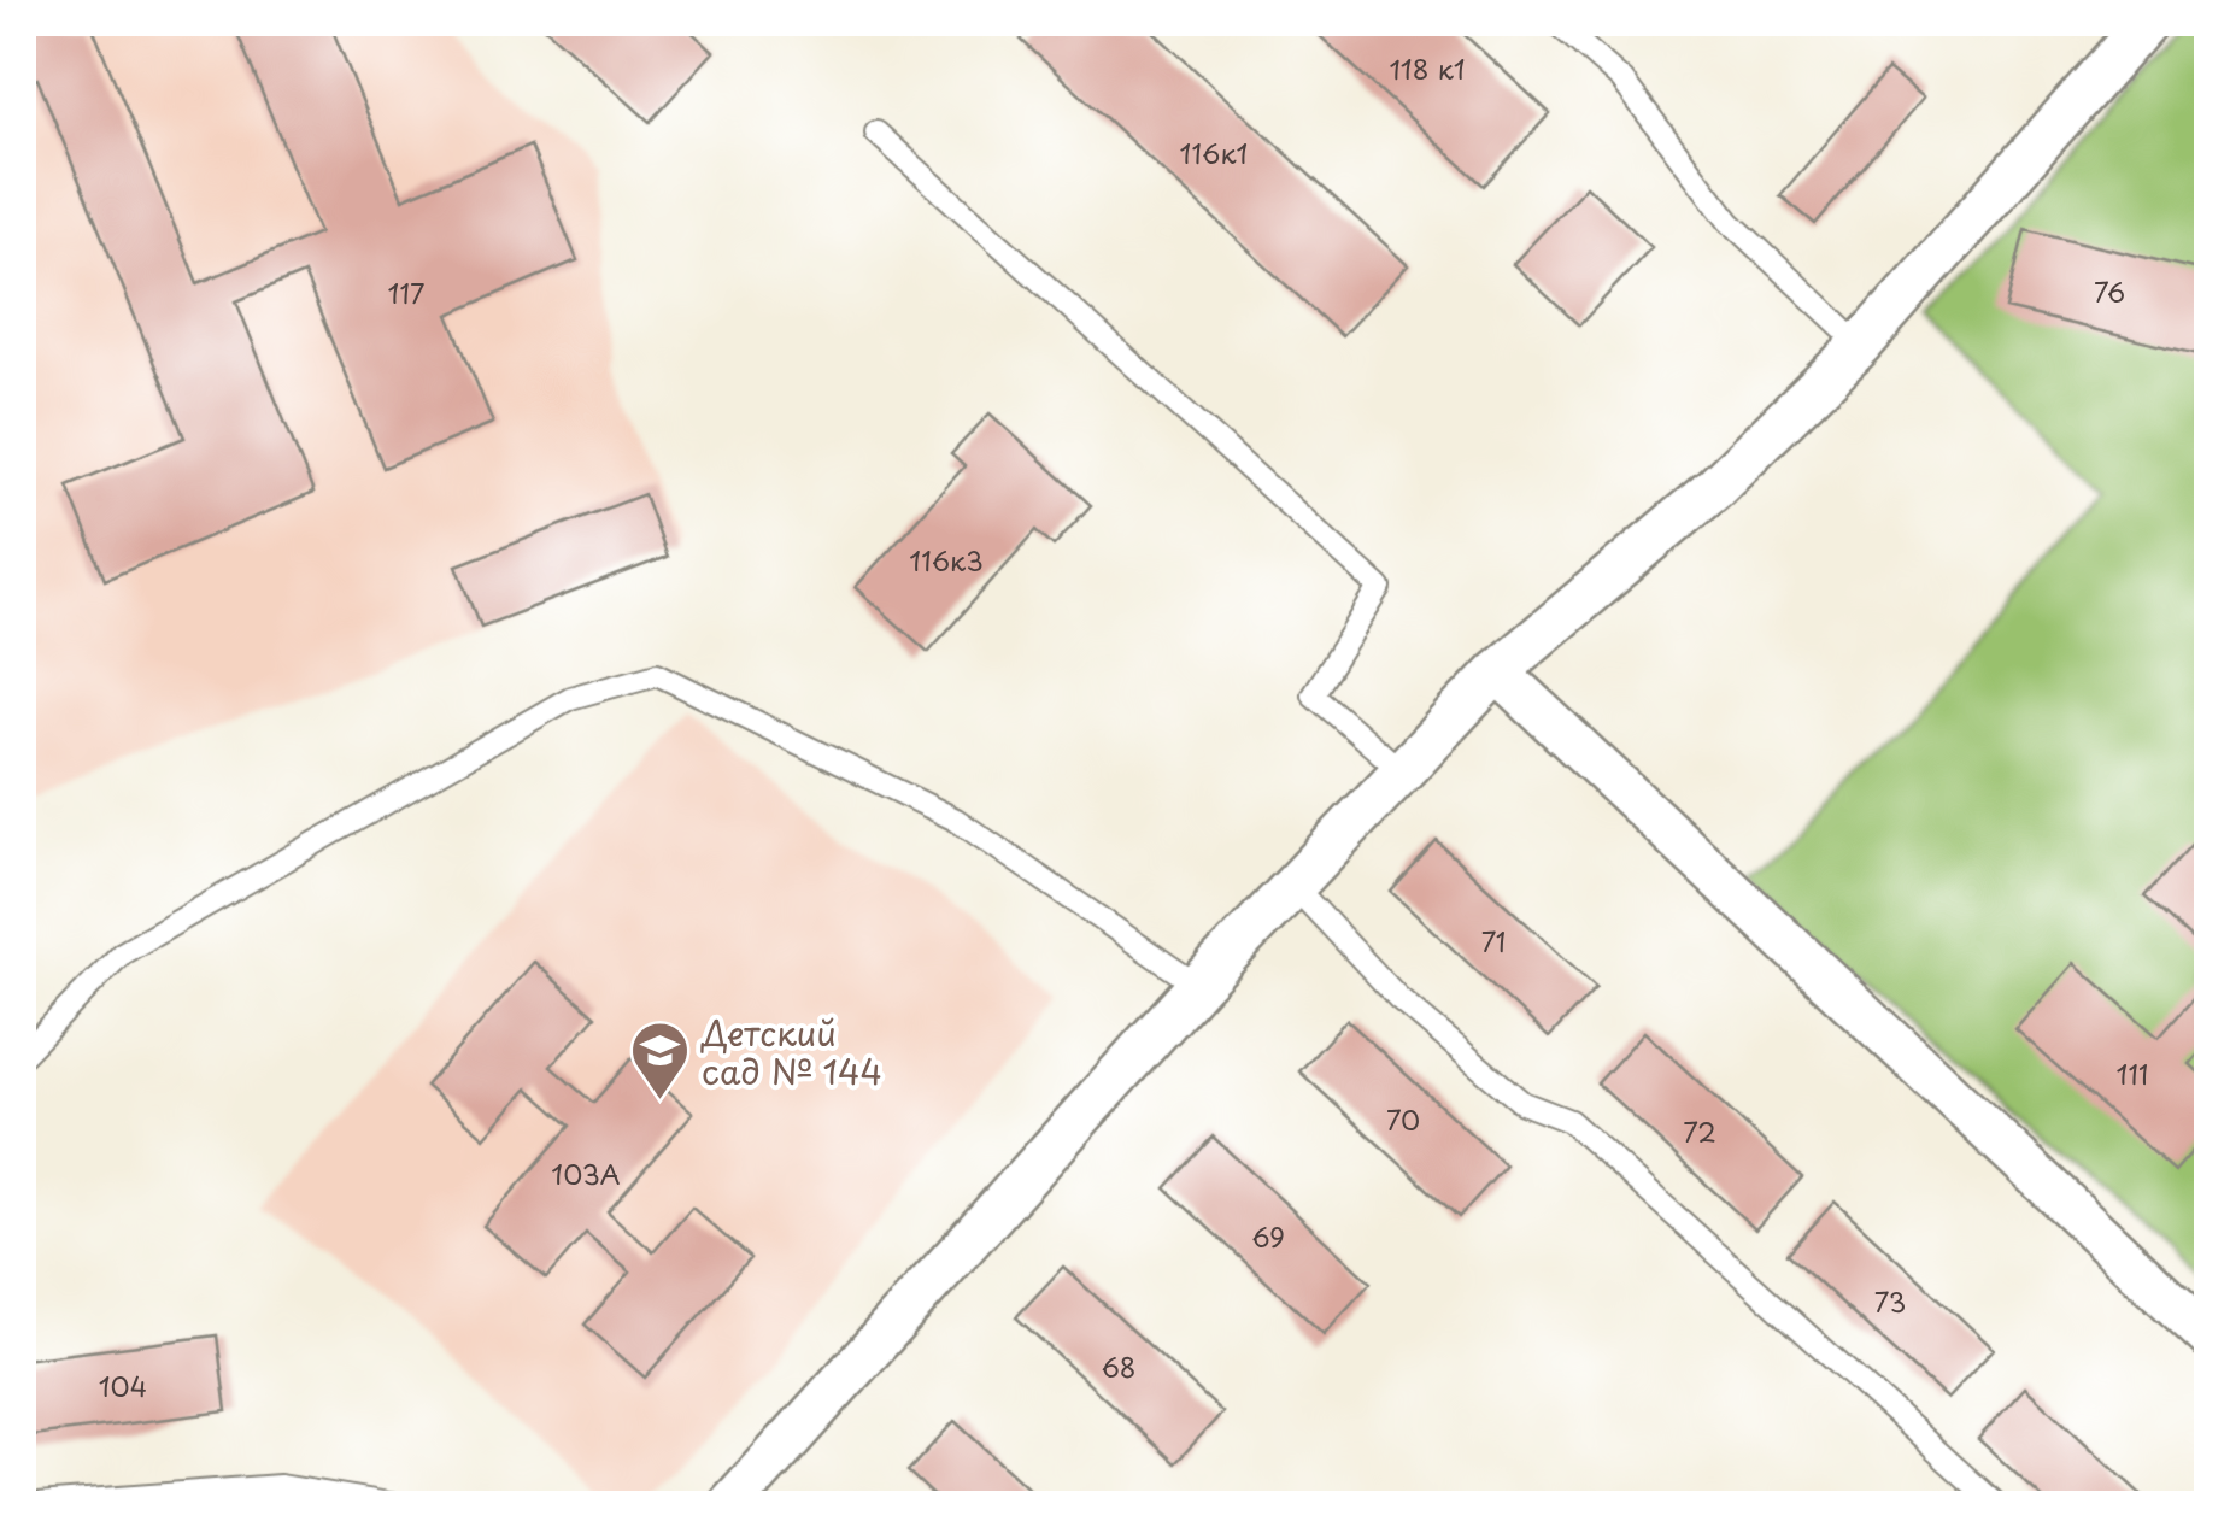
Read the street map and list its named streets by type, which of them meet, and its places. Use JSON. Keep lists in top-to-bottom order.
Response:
{
  "places": {
    "school or university": ["Детский сад № 144"]
  },
  "house_numbers": [
    "118 к1",
    "116к1",
    "76",
    "117",
    "116к3",
    "71",
    "111",
    "70",
    "72",
    "103А",
    "69",
    "73",
    "68",
    "104"
  ]
}
